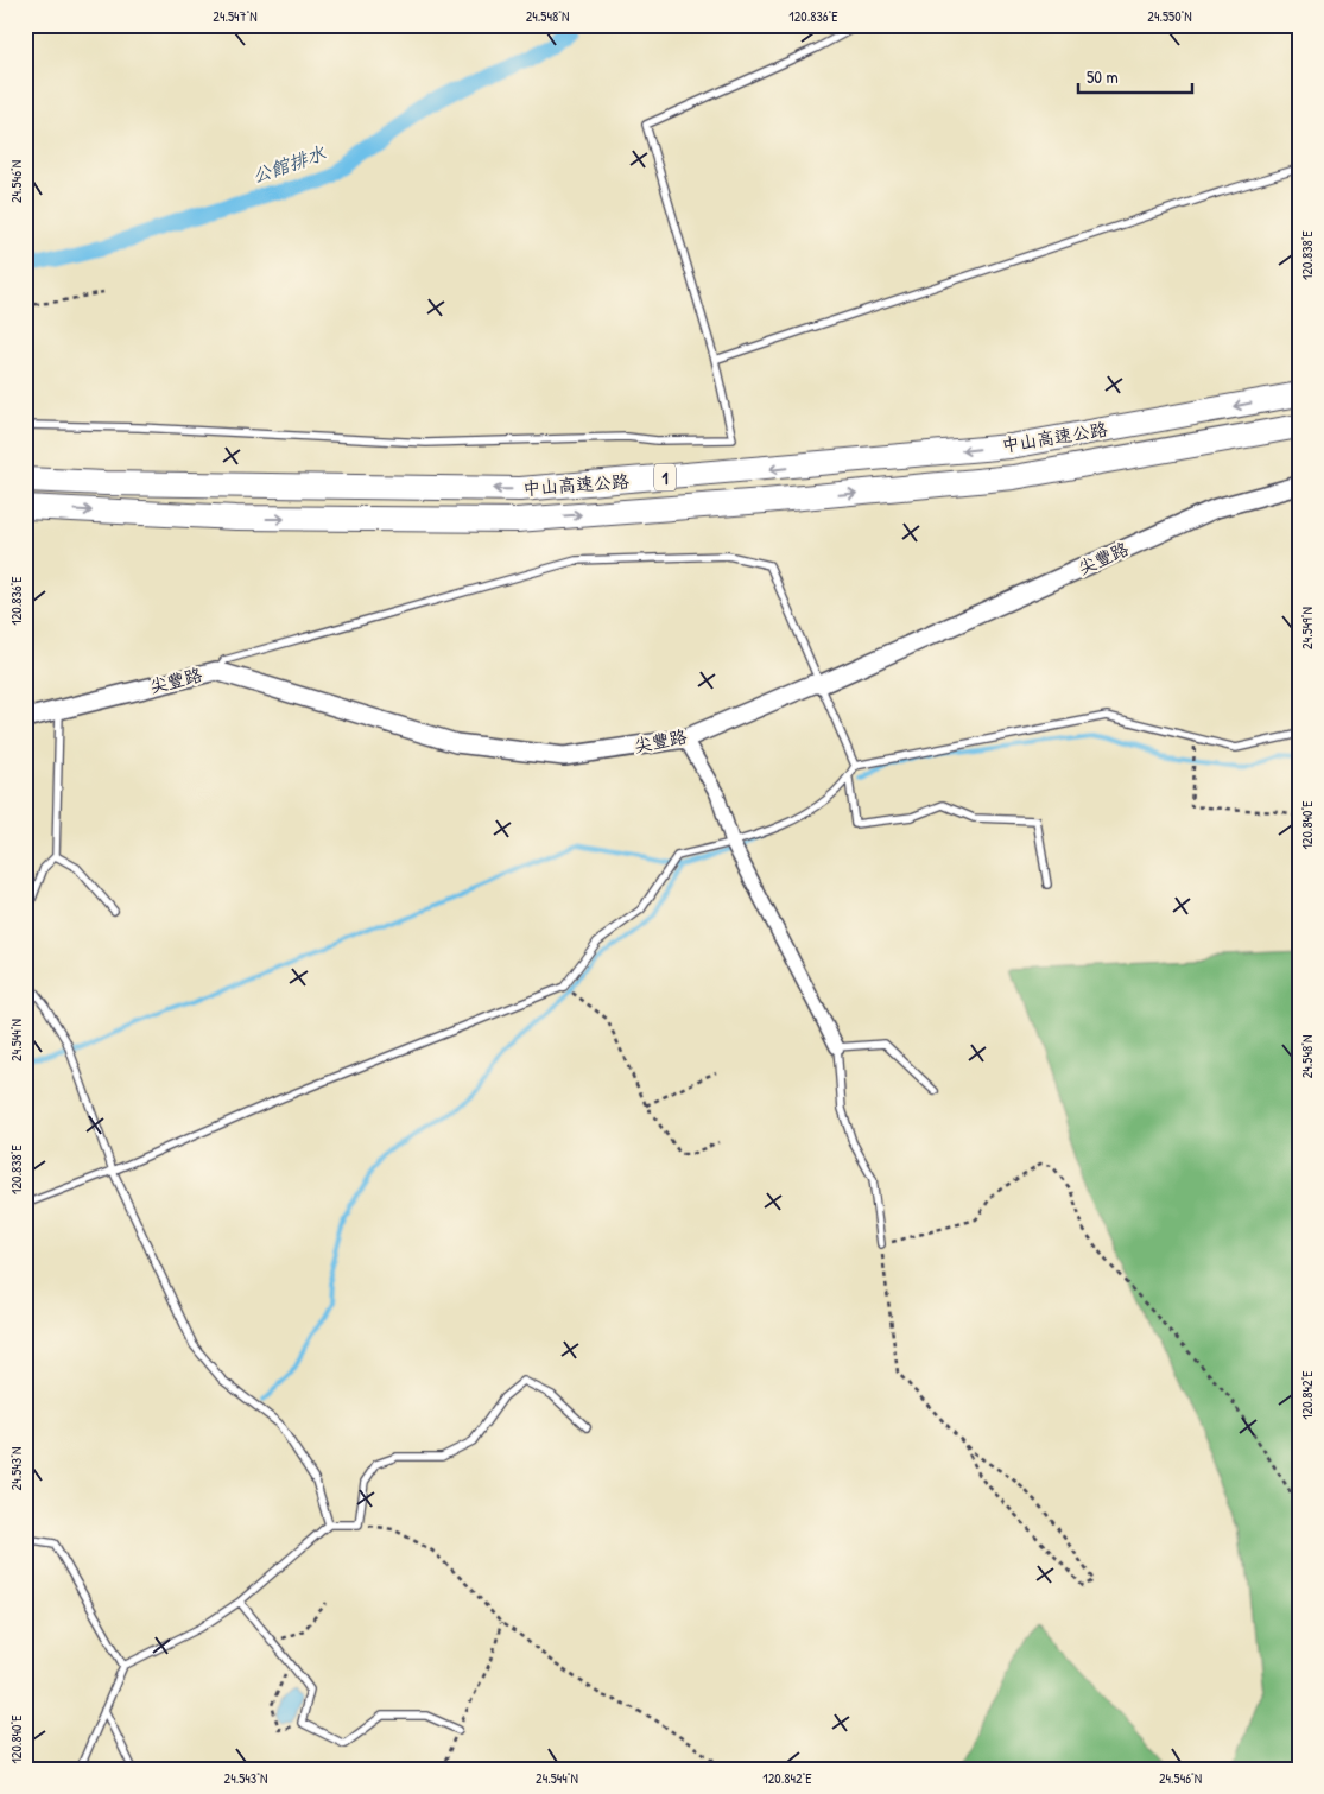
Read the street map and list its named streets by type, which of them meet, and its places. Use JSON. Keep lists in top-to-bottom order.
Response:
{
  "streets": {
    "highway": ["中山高速公路", "1"],
    "street": ["尖豐路"]
  },
  "water": ["公館排水"],
  "scale_bar": "50 m",
  "coordinates": [
    "24.547°N",
    "24.548°N",
    "120.836°E",
    "24.550°N",
    "24.546°N",
    "120.838°E",
    "24.549°N",
    "120.840°E",
    "24.544°N",
    "120.842°E",
    "24.543°N"
  ]
}
